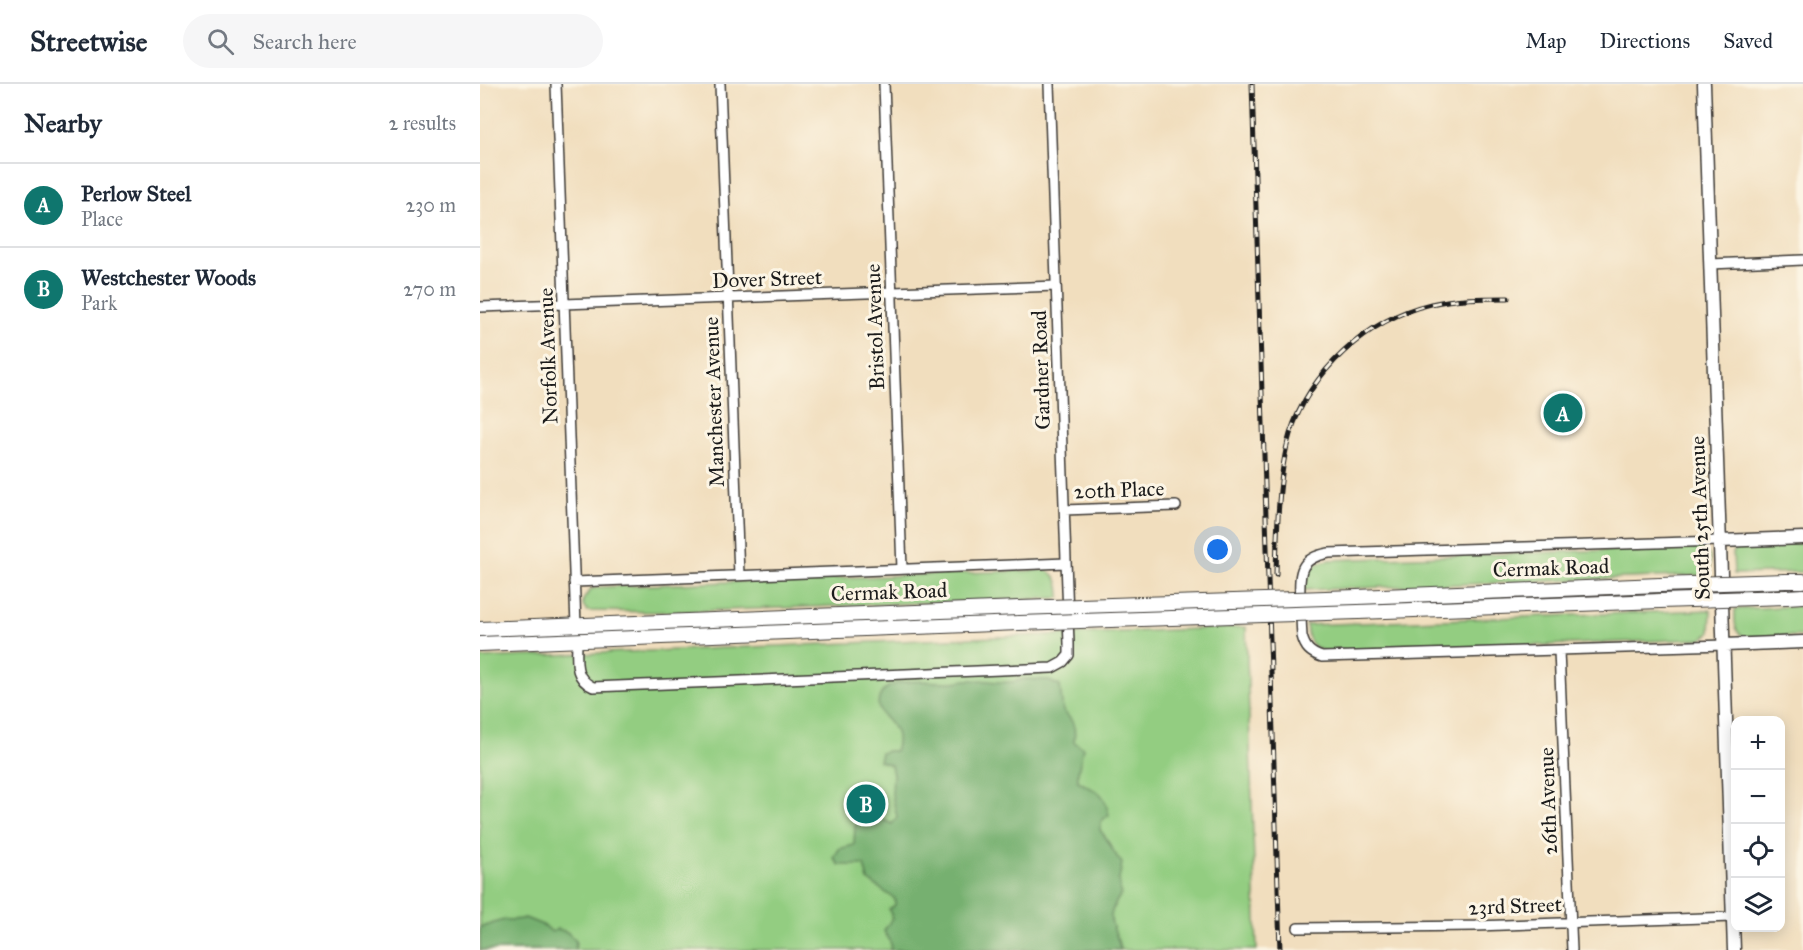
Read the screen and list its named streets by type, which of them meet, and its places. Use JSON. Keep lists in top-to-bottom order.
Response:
{
  "streets": {
    "main road": ["South 25th Avenue", "Cermak Road"],
    "street": [
      "Dover Street",
      "Bristol Avenue",
      "Norfolk Avenue",
      "Gardner Road",
      "Manchester Avenue",
      "20th Place",
      "26th Avenue",
      "23rd Street"
    ]
  },
  "crossings": [
    ["Dover Street", "Bristol Avenue"],
    ["Dover Street", "Norfolk Avenue"],
    ["Dover Street", "Gardner Road"],
    ["Dover Street", "Manchester Avenue"],
    ["Bristol Avenue", "Cermak Road"],
    ["Norfolk Avenue", "Cermak Road"],
    ["Gardner Road", "20th Place"],
    ["Gardner Road", "Cermak Road"],
    ["Manchester Avenue", "Cermak Road"],
    ["South 25th Avenue", "Cermak Road"],
    ["Cermak Road", "26th Avenue"],
    ["26th Avenue", "23rd Street"]
  ],
  "page": {
    "header": "Streetwise",
    "search": "Search here",
    "nav": ["Map", "Directions", "Saved"],
    "heading": ["Nearby", "2 results"],
    "list": [
      {
        "mark": "A",
        "name": "Perlow Steel",
        "note": "Place",
        "value": "230 m"
      },
      {
        "mark": "B",
        "name": "Westchester Woods",
        "note": "Park",
        "value": "270 m"
      }
    ],
    "pins": ["A", "B"],
    "map_buttons": ["+", "−"]
  }
}
